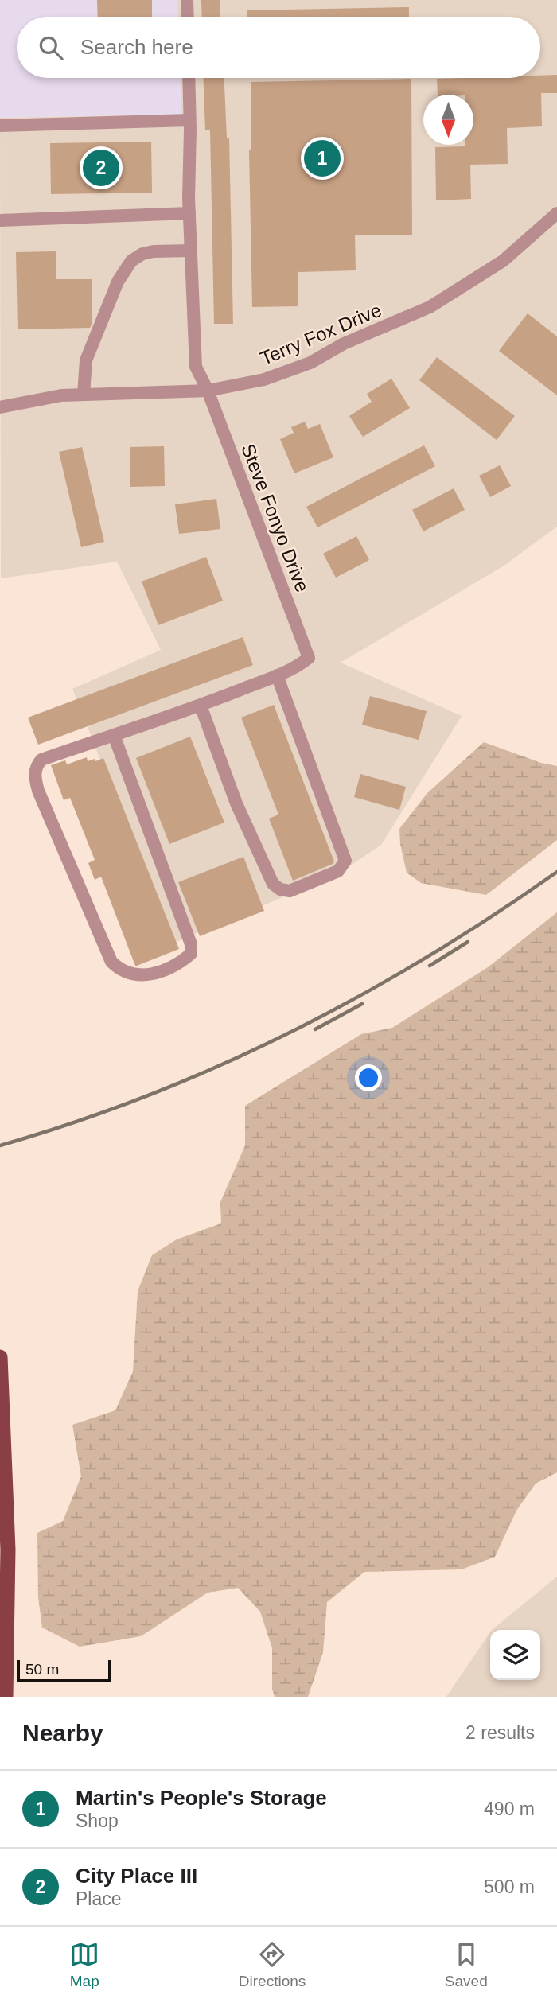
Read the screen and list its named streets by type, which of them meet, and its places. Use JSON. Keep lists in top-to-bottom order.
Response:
{
  "streets": {
    "street": ["Terry Fox Drive", "Steve Fonyo Drive"]
  },
  "crossings": [
    ["Terry Fox Drive", "Steve Fonyo Drive"]
  ],
  "scale_bar": "50 m",
  "north": "bottom",
  "page": {
    "search": "Search here",
    "pins": ["1", "2"],
    "scale": "50 m",
    "heading": ["Nearby", "2 results"],
    "list": [
      {
        "mark": "1",
        "name": "Martin's People's Storage",
        "note": "Shop",
        "value": "490 m"
      },
      {
        "mark": "2",
        "name": "City Place III",
        "note": "Place",
        "value": "500 m"
      }
    ],
    "nav": ["Map", "Directions", "Saved"]
  }
}
